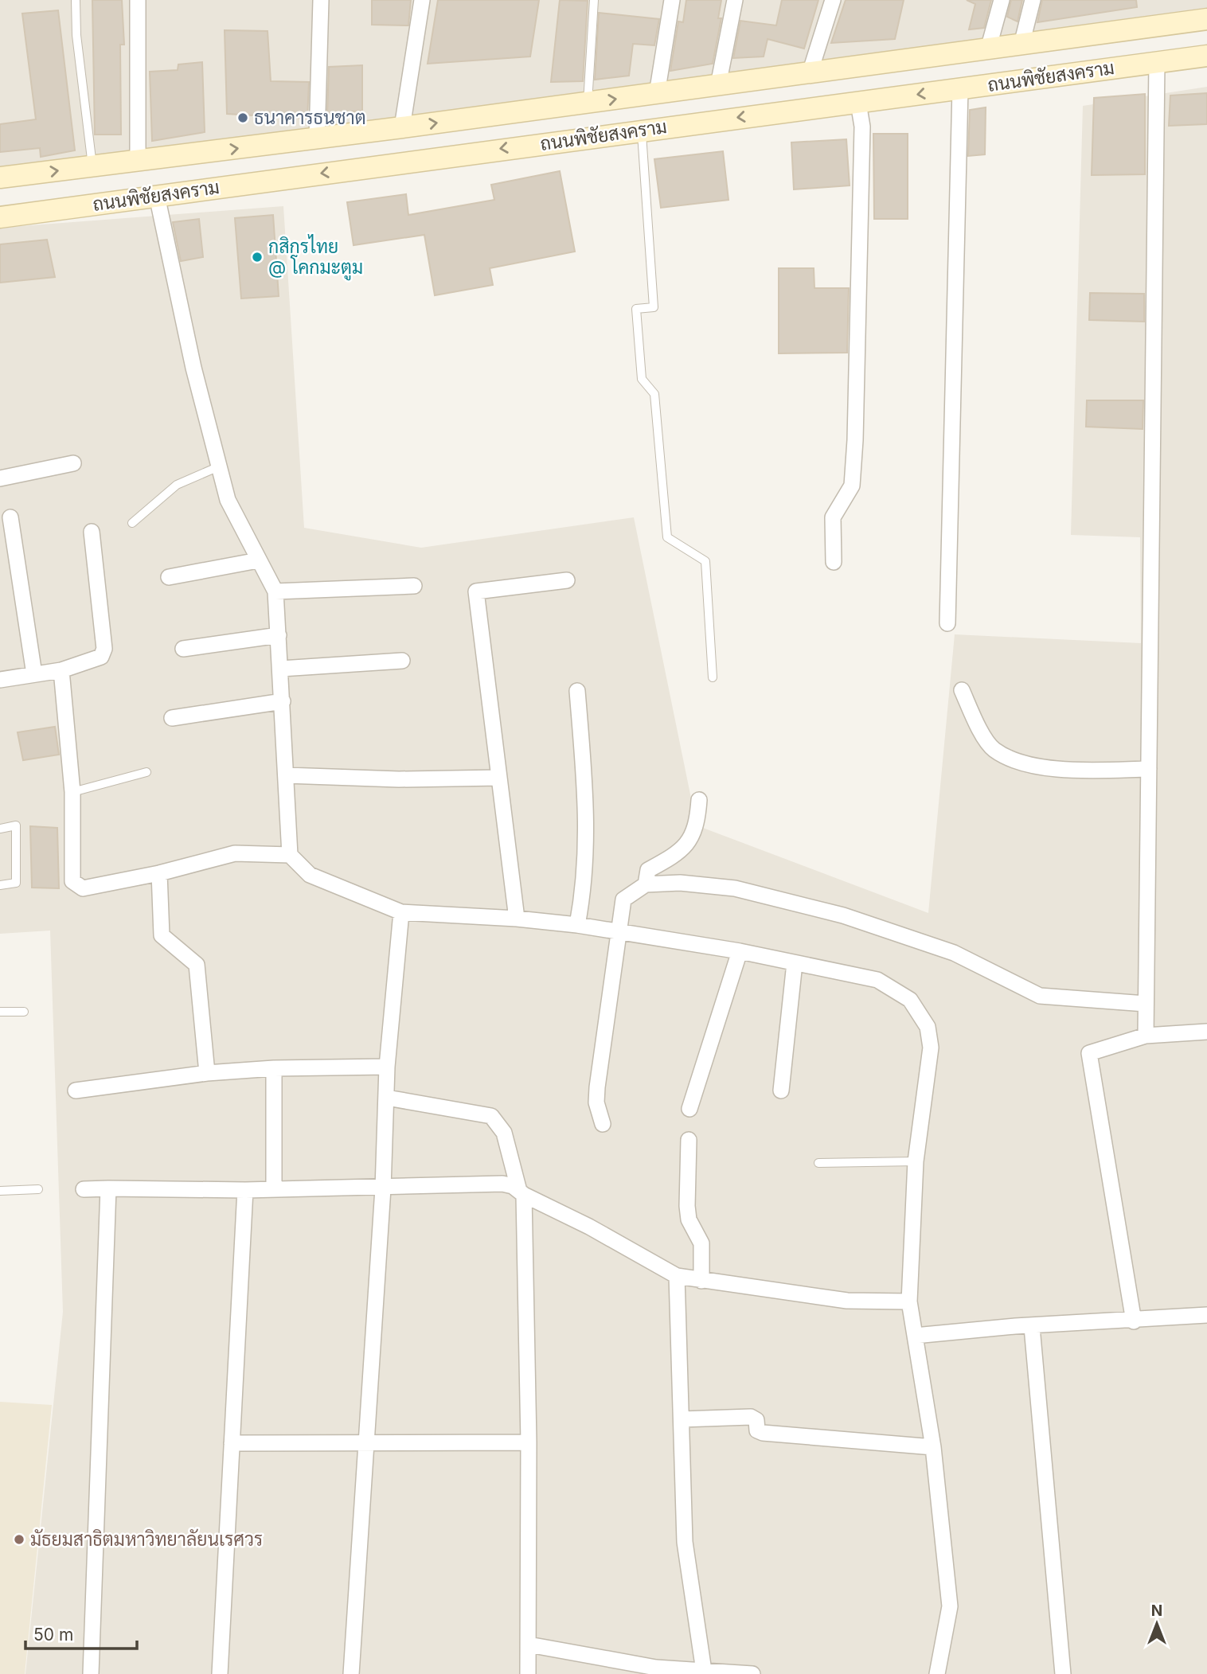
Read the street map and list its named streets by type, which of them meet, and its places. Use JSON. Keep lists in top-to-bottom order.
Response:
{
  "streets": {
    "main road": ["ถนนพิชัยสงคราม"]
  },
  "places": ["ธนาคารธนชาต", "กสิกรไทย @ โคกมะตูม", "มัธยมสาธิตมหาวิทยาลัยนเรศวร"],
  "scale_bar": "50 m",
  "north": "top"
}
